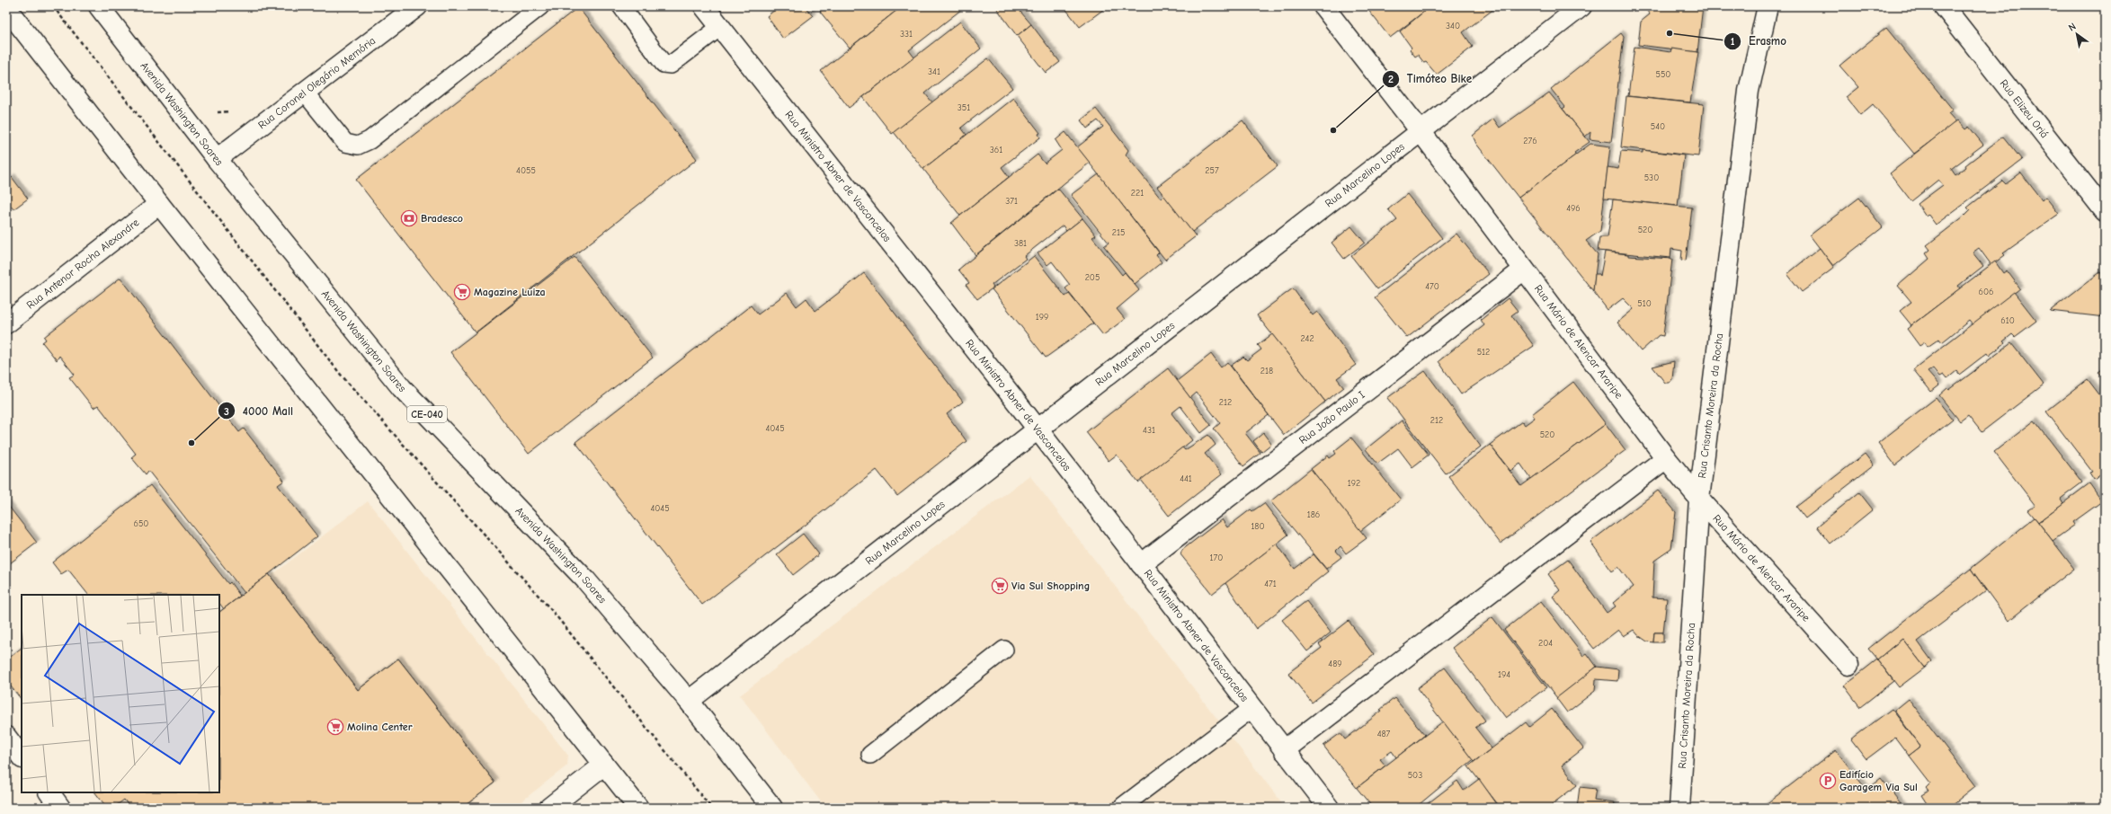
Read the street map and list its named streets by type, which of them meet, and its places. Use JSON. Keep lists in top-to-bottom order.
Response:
{
  "streets": {
    "main road": [
      "Rua Coronel Olegário Memória",
      "Rua Elizeu Oriá",
      "Avenida Washington Soares",
      "Rua Marcelino Lopes",
      "Rua Ministro Abner de Vasconcelos",
      "Rua Antenor Rocha Alexandre",
      "Rua Mário de Alencar Araripe",
      "Rua Crisanto Moreira da Rocha",
      "CE-040",
      "Rua João Paulo I"
    ]
  },
  "crossings": [
    ["Rua Coronel Olegário Memória", "Avenida Washington Soares"],
    ["Avenida Washington Soares", "Rua Marcelino Lopes"],
    ["Rua Marcelino Lopes", "Rua Ministro Abner de Vasconcelos"],
    ["Rua Marcelino Lopes", "Rua Mário de Alencar Araripe"],
    ["Rua Ministro Abner de Vasconcelos", "Rua João Paulo I"],
    ["Rua Mário de Alencar Araripe", "Rua Crisanto Moreira da Rocha"],
    ["Rua Mário de Alencar Araripe", "Rua João Paulo I"]
  ],
  "places": {
    "other": ["Erasmo", "Timóteo Bike", "4000 Mall"],
    "bank": ["Bradesco"],
    "supermarket": ["Magazine Luiza", "Via Sul Shopping", "Molina Center"],
    "parking": ["Edifício Garagem Via Sul"]
  },
  "house_numbers": [
    "340",
    "331",
    "341",
    "550",
    "351",
    "540",
    "276",
    "361",
    "4055",
    "257",
    "530",
    "221",
    "371",
    "496",
    "520",
    "215",
    "381",
    "205",
    "470",
    "606",
    "510",
    "199",
    "610",
    "242",
    "512",
    "218",
    "212",
    "212",
    "4045",
    "431",
    "520",
    "441",
    "192",
    "4045",
    "186",
    "650",
    "180",
    "170",
    "471",
    "204",
    "489",
    "194",
    "487",
    "503"
  ],
  "north": "top left"
}
